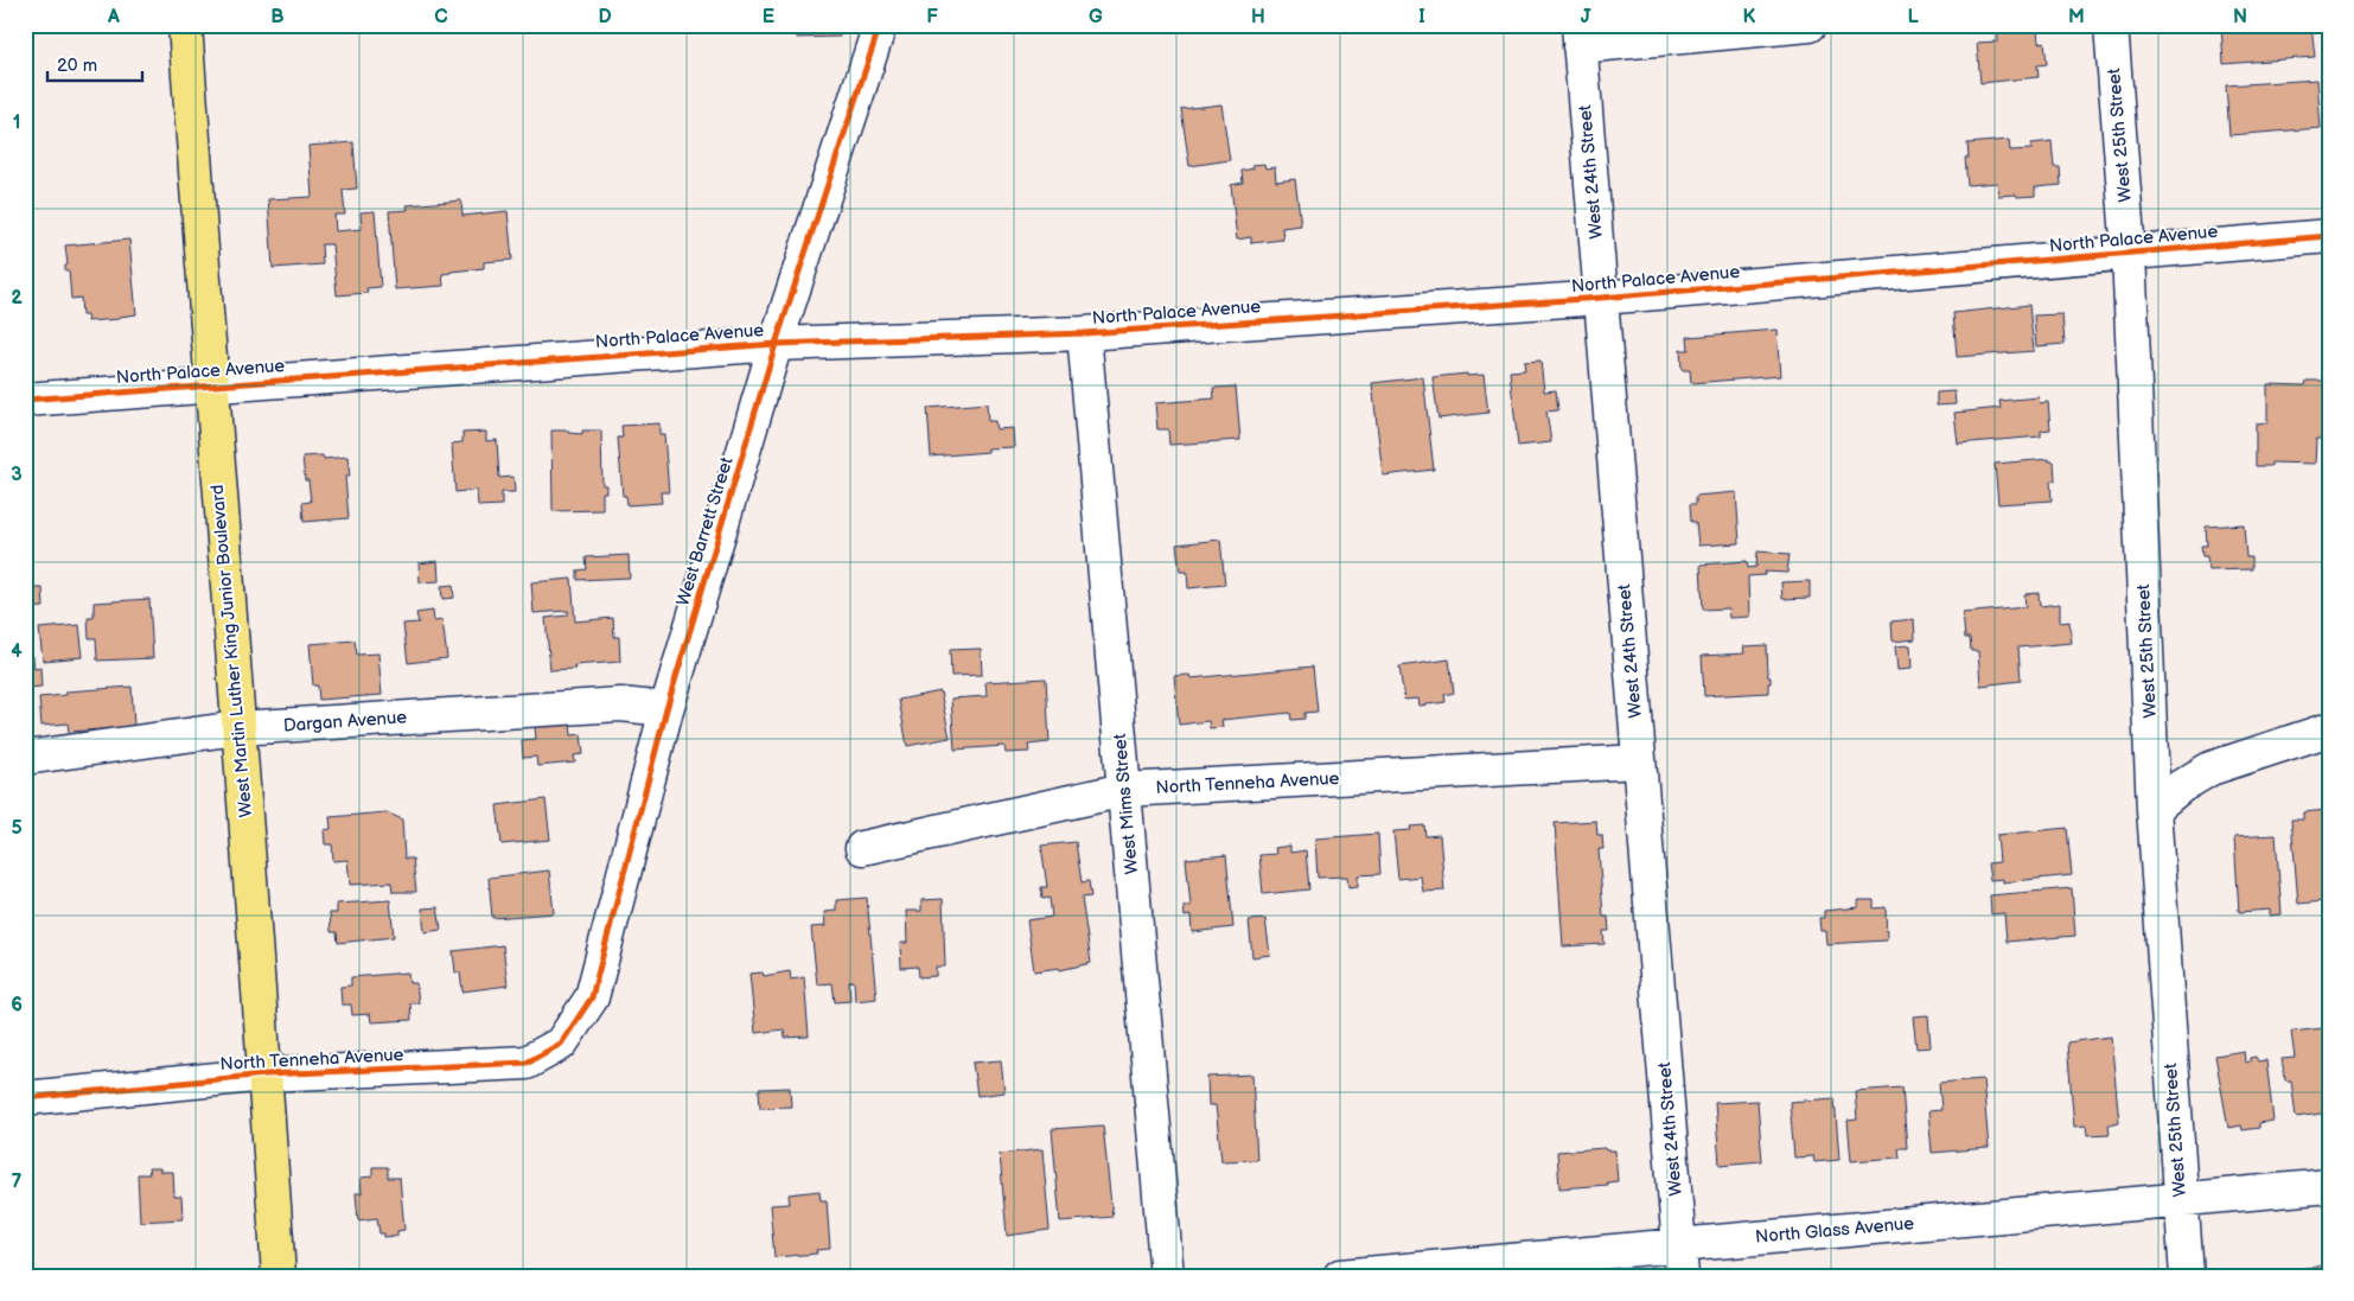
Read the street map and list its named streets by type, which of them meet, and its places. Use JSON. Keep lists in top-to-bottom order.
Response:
{
  "streets": {
    "main road": ["West Martin Luther King Junior Boulevard"],
    "street": [
      "West 25th Street",
      "West 24th Street",
      "North Palace Avenue",
      "West Barrett Street",
      "Dargan Avenue",
      "North Tenneha Avenue",
      "West Mims Street",
      "North Glass Avenue"
    ]
  },
  "crossings": [
    ["West 25th Street", "North Palace Avenue"],
    ["West 25th Street", "North Glass Avenue"],
    ["West 24th Street", "North Palace Avenue"],
    ["West 24th Street", "North Tenneha Avenue"],
    ["West 24th Street", "North Glass Avenue"],
    ["North Palace Avenue", "West Barrett Street"],
    ["North Palace Avenue", "West Martin Luther King Junior Boulevard"],
    ["North Palace Avenue", "West Mims Street"],
    ["West Barrett Street", "Dargan Avenue"],
    ["West Barrett Street", "North Tenneha Avenue"],
    ["West Martin Luther King Junior Boulevard", "Dargan Avenue"],
    ["West Martin Luther King Junior Boulevard", "North Tenneha Avenue"],
    ["North Tenneha Avenue", "West Mims Street"]
  ],
  "scale_bar": "20 m",
  "grid": {
    "columns": [
      "A",
      "B",
      "C",
      "D",
      "E",
      "F",
      "G",
      "H",
      "I",
      "J",
      "K",
      "L",
      "M",
      "N"
    ],
    "rows": [
      "1",
      "2",
      "3",
      "4",
      "5",
      "6",
      "7"
    ]
  }
}
